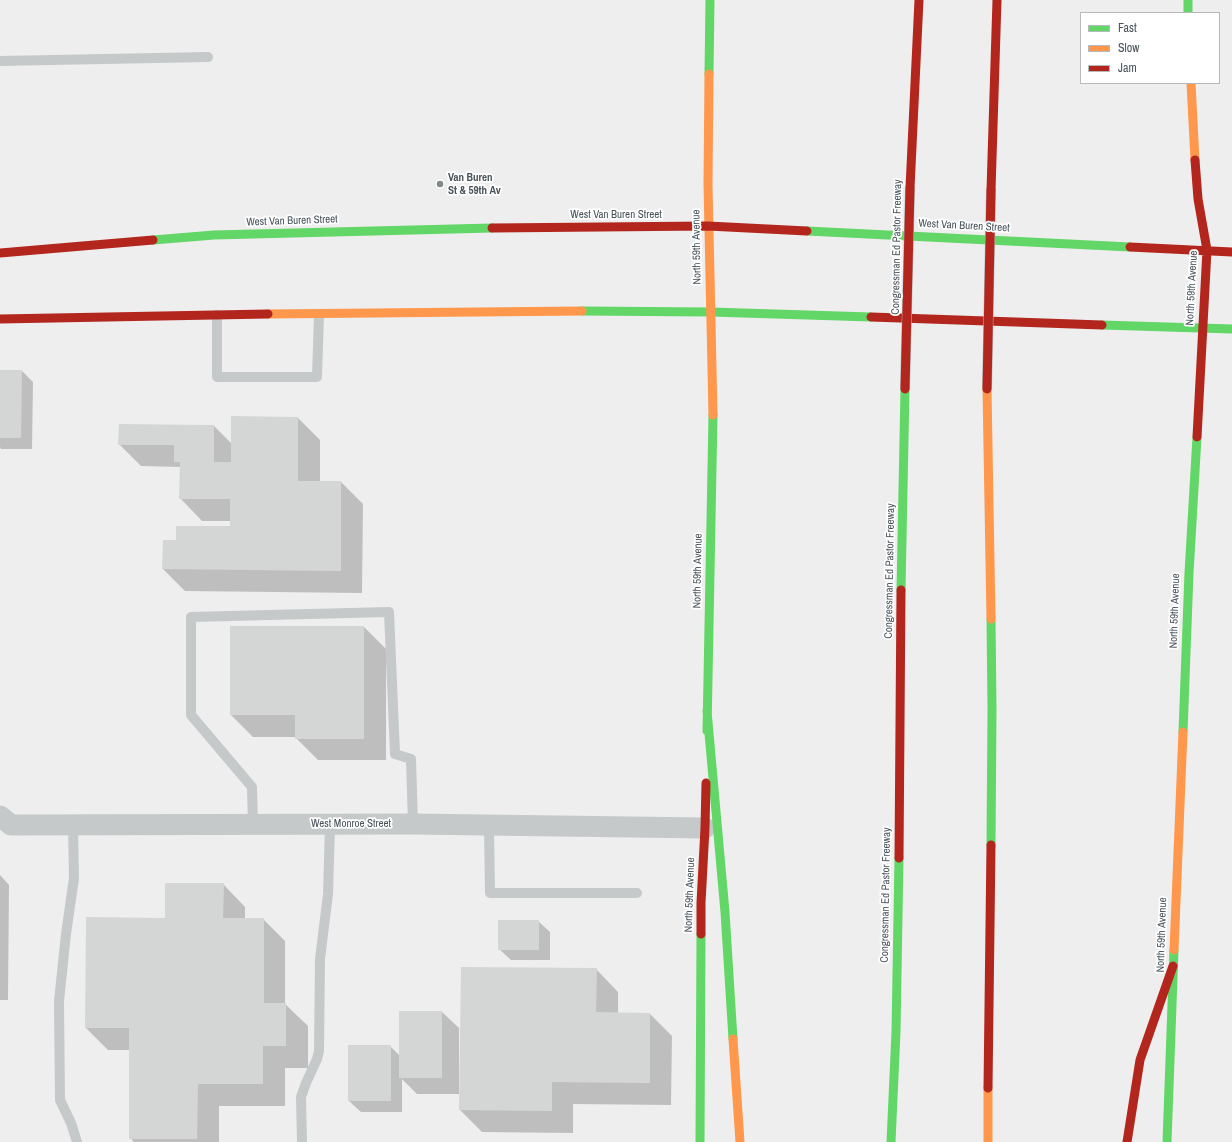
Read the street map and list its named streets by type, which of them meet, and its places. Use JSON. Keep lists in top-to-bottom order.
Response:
{
  "streets": {
    "main road": ["West Van Buren Street", "North 59th Avenue", "Congressman Ed Pastor Freeway"],
    "street": ["West Monroe Street"]
  },
  "crossings": [
    ["West Van Buren Street", "North 59th Avenue"],
    ["North 59th Avenue", "West Monroe Street"]
  ],
  "places": ["Van Buren St & 59th Av"],
  "legend": ["Fast", "Slow", "Jam"]
}
